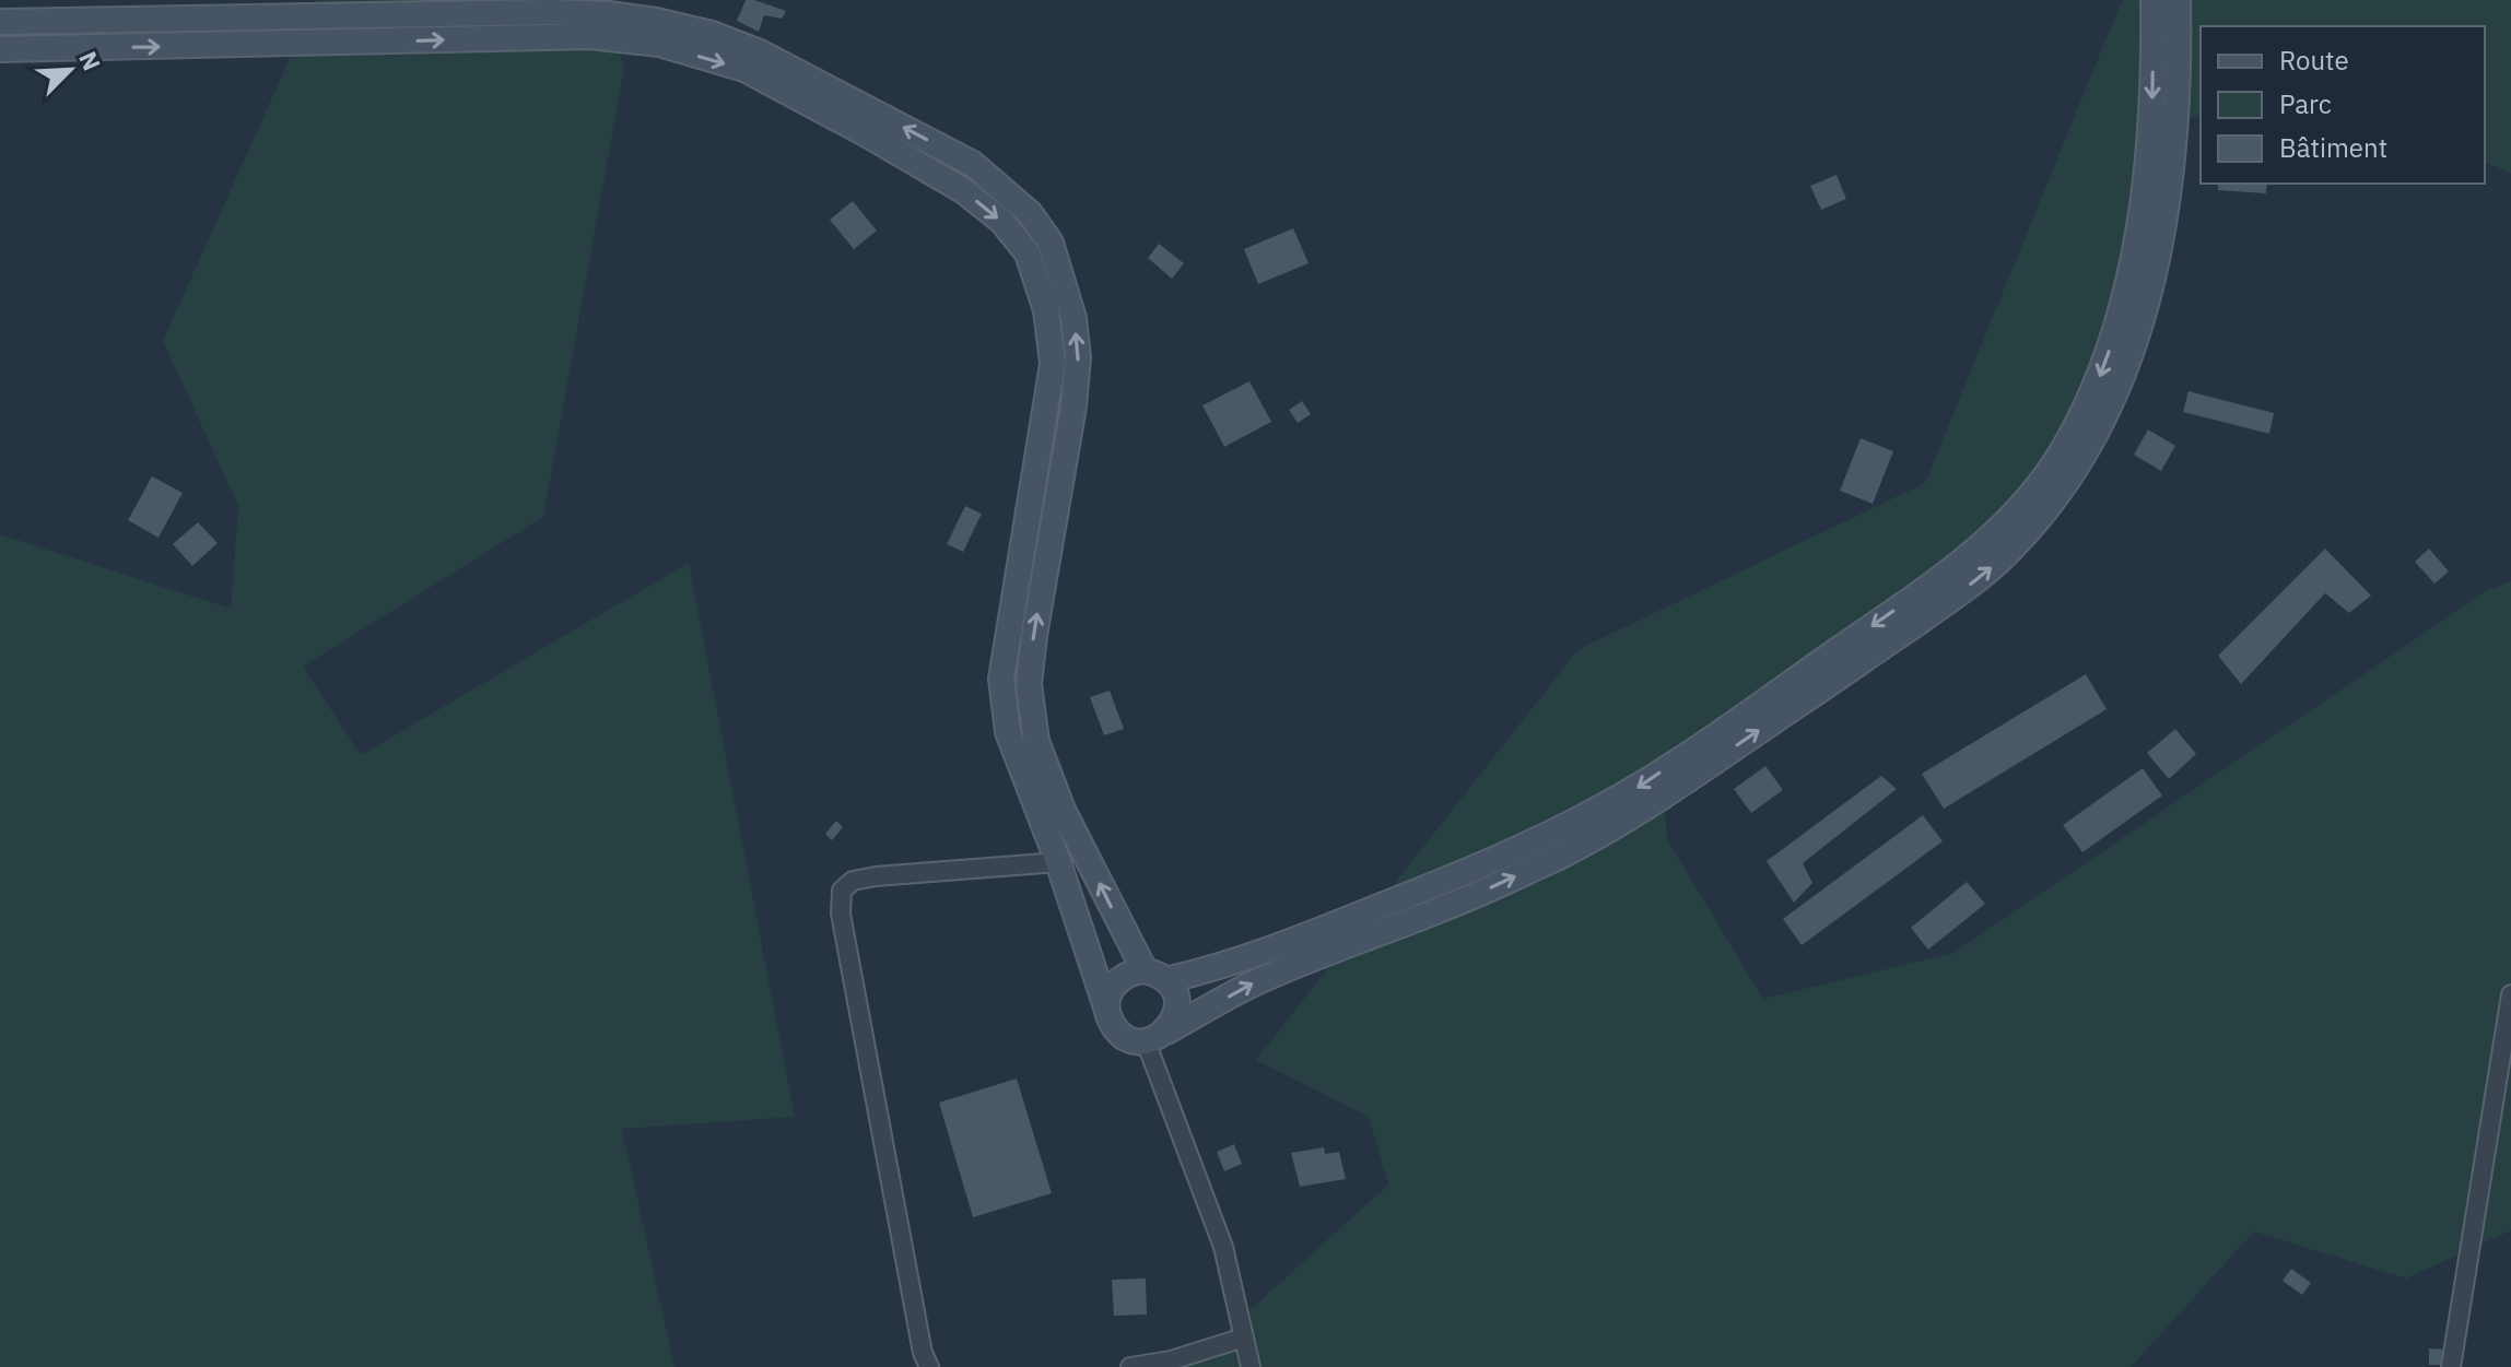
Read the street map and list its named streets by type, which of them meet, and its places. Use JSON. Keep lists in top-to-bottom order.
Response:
{
  "legend": ["Route", "Parc", "Bâtiment"],
  "north": "top right"
}
